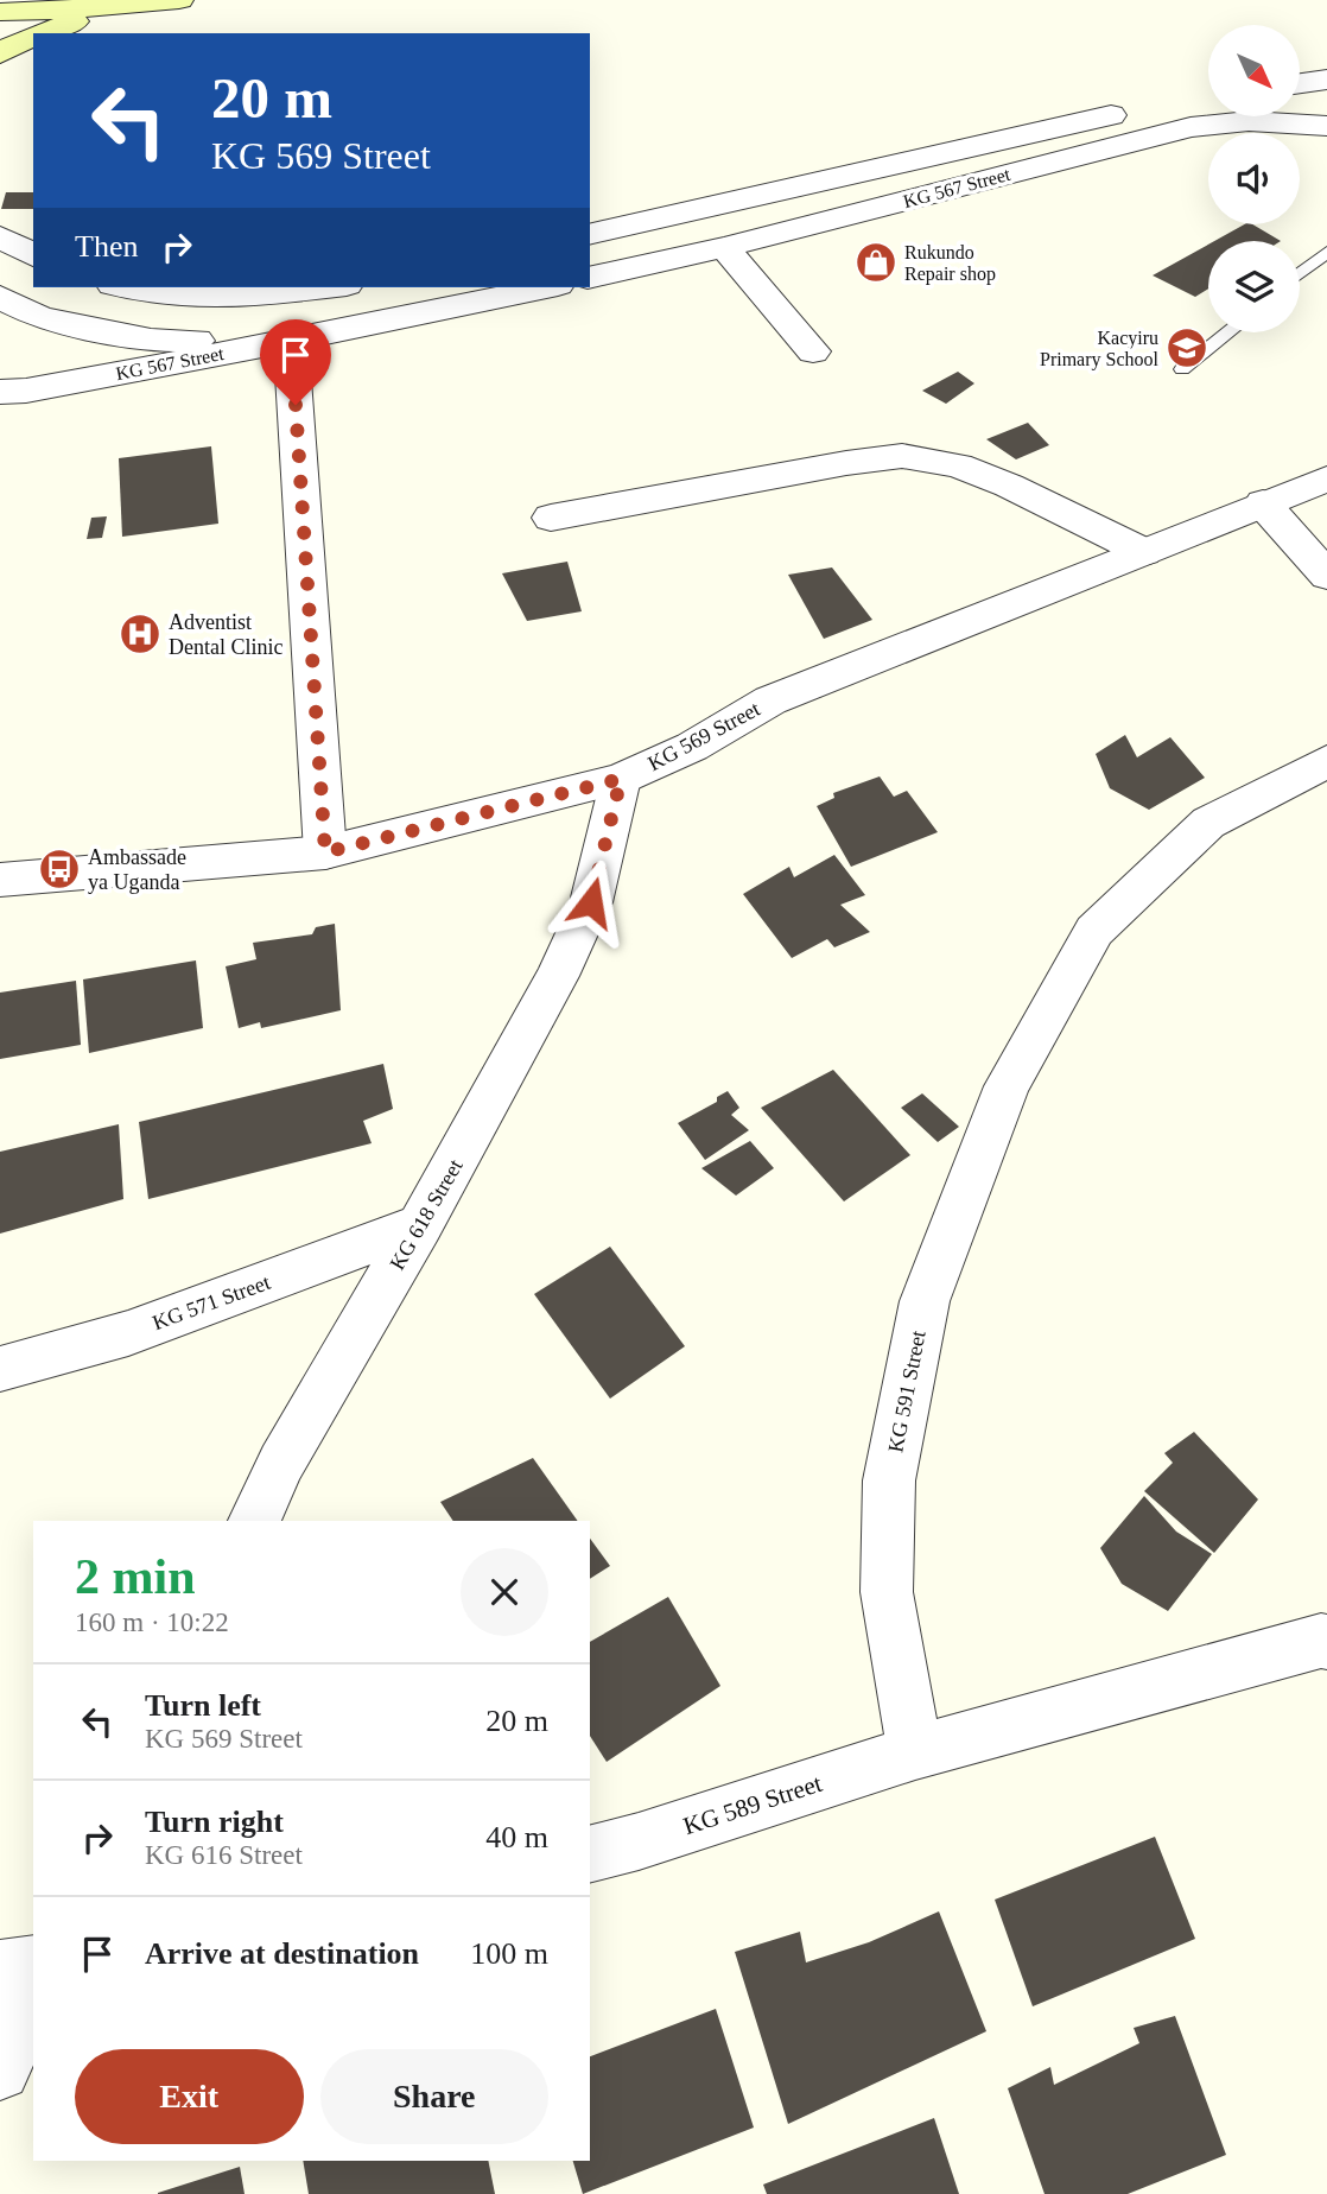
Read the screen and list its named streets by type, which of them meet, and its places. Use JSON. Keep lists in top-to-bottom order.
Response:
{
  "streets": {
    "street": [
      "KG 567 Street",
      "KG 569 Street",
      "KG 618 Street",
      "KG 571 Street",
      "KG 591 Street",
      "KG 589 Street"
    ]
  },
  "crossings": [
    ["KG 569 Street", "KG 618 Street"],
    ["KG 618 Street", "KG 571 Street"],
    ["KG 591 Street", "KG 589 Street"]
  ],
  "places": {
    "shop": ["Rukundo Repair shop"],
    "school or university": ["Kacyiru Primary School"],
    "hospital": ["Adventist Dental Clinic"],
    "bus stop": ["Ambassade ya Uganda"]
  },
  "north": "bottom right",
  "page": {
    "turn": ["20 m", "KG 569 Street"],
    "then": "Then",
    "heading": ["2 min", "160 m · 10:22"],
    "list": [
      {
        "name": "Turn left",
        "note": "KG 569 Street",
        "value": "20 m"
      },
      {
        "name": "Turn right",
        "note": "KG 616 Street",
        "value": "40 m"
      },
      {
        "name": "Arrive at destination",
        "value": "100 m"
      }
    ],
    "buttons": ["Exit", "Share"]
  }
}
